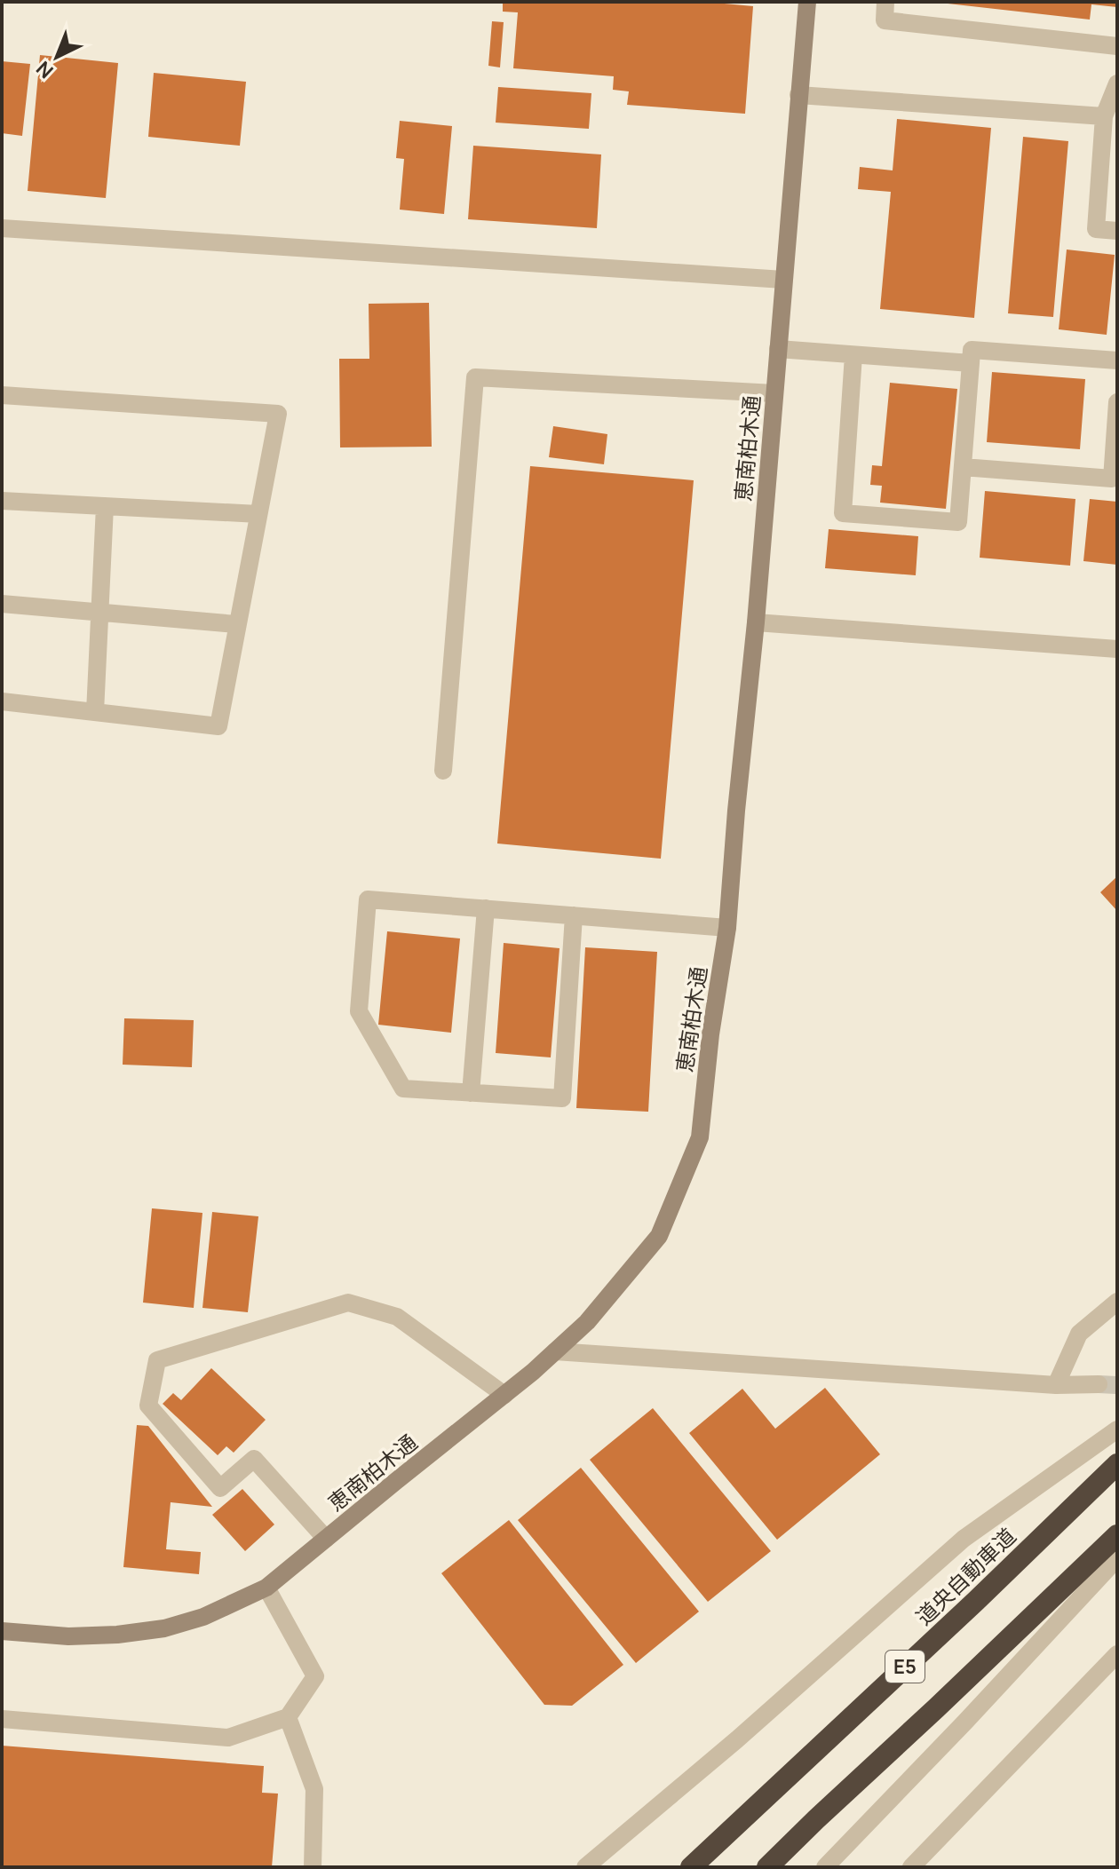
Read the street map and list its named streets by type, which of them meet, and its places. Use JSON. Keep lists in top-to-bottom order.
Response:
{
  "streets": {
    "highway": ["道央自動車道", "E5"],
    "street": ["恵南柏木通"]
  },
  "north": "bottom left"
}
